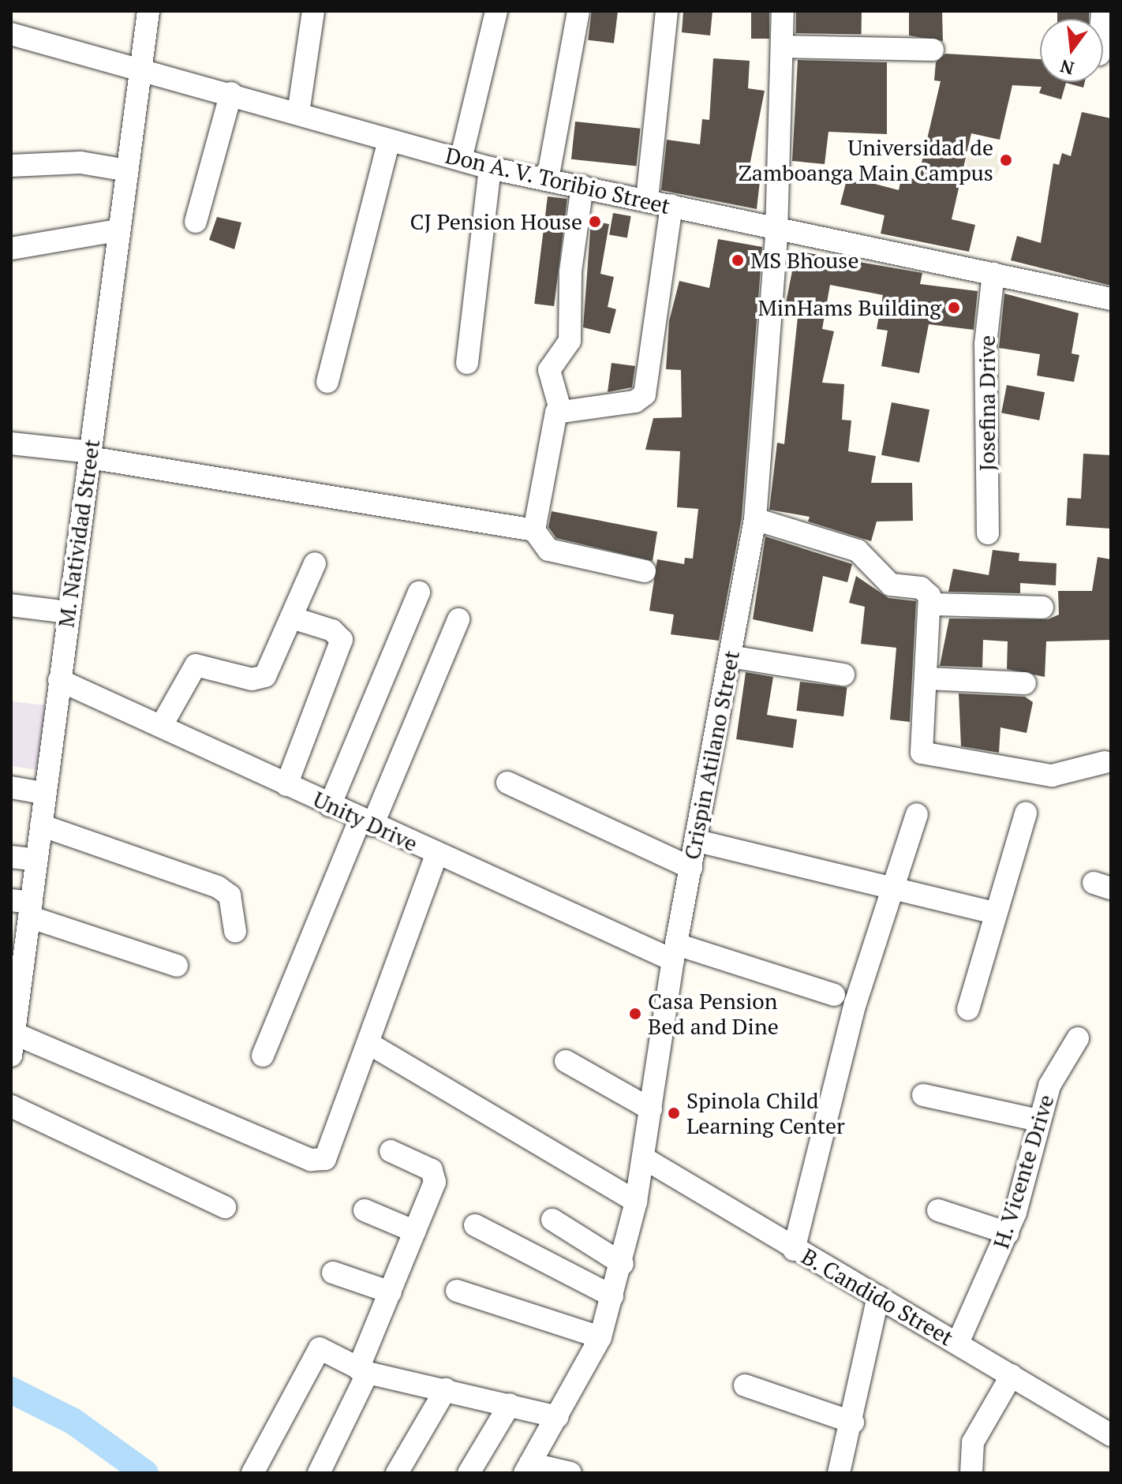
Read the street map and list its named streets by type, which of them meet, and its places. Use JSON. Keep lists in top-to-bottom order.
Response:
{
  "streets": {
    "street": [
      "Don A. V. Toribio Street",
      "Josefina Drive",
      "M. Natividad Street",
      "Crispin Atilano Street",
      "Unity Drive",
      "H. Vicente Drive",
      "B. Candido Street"
    ]
  },
  "crossings": [
    ["Don A. V. Toribio Street", "Josefina Drive"],
    ["Don A. V. Toribio Street", "M. Natividad Street"],
    ["Don A. V. Toribio Street", "Crispin Atilano Street"],
    ["M. Natividad Street", "Unity Drive"],
    ["Crispin Atilano Street", "Unity Drive"],
    ["Crispin Atilano Street", "B. Candido Street"],
    ["H. Vicente Drive", "B. Candido Street"]
  ],
  "places": [
    "Universidad de Zamboanga Main Campus",
    "CJ Pension House",
    "MS Bhouse",
    "MinHams Building",
    "Casa Pension Bed and Dine",
    "Spinola Child Learning Center"
  ],
  "north": "bottom"
}
